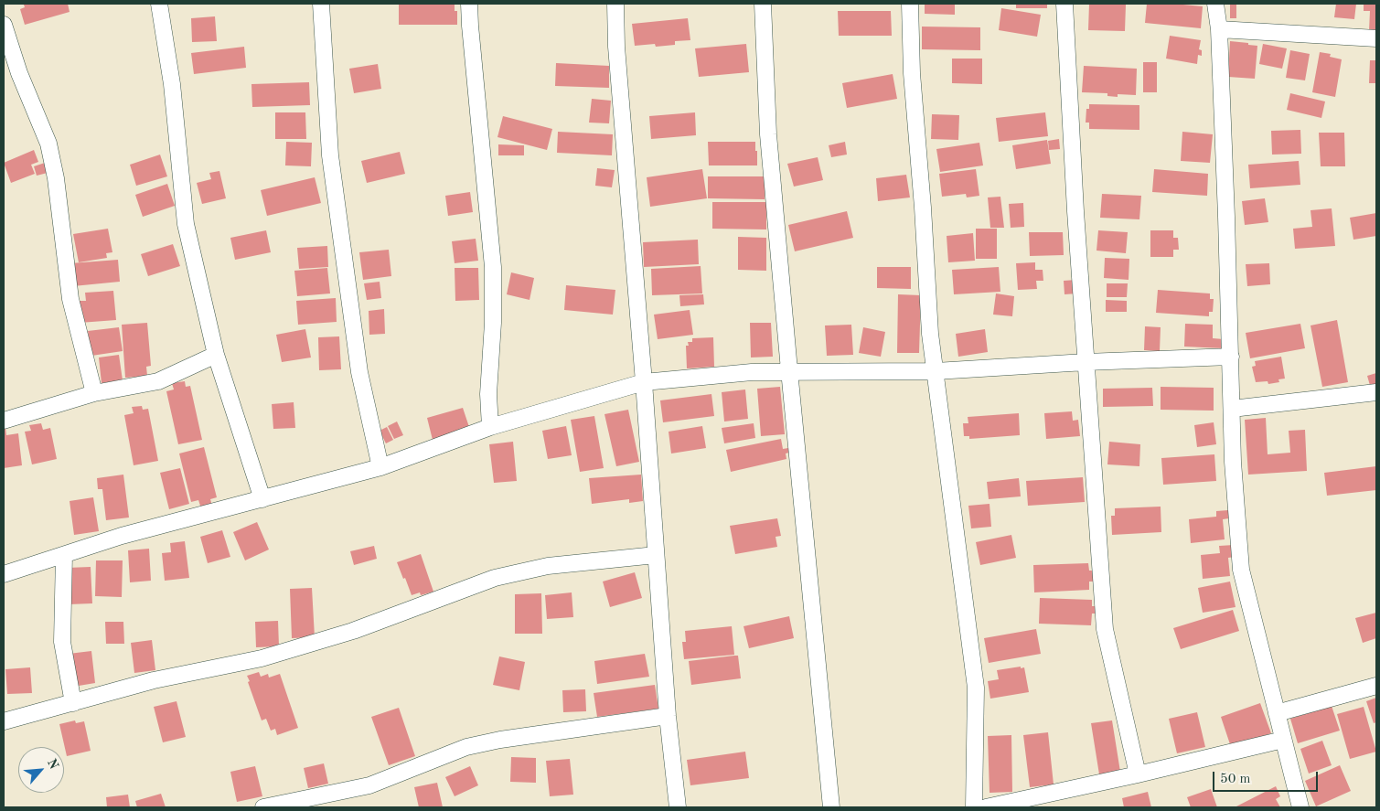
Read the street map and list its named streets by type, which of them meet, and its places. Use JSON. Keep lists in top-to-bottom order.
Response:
{
  "scale_bar": "50 m",
  "north": "top right"
}
